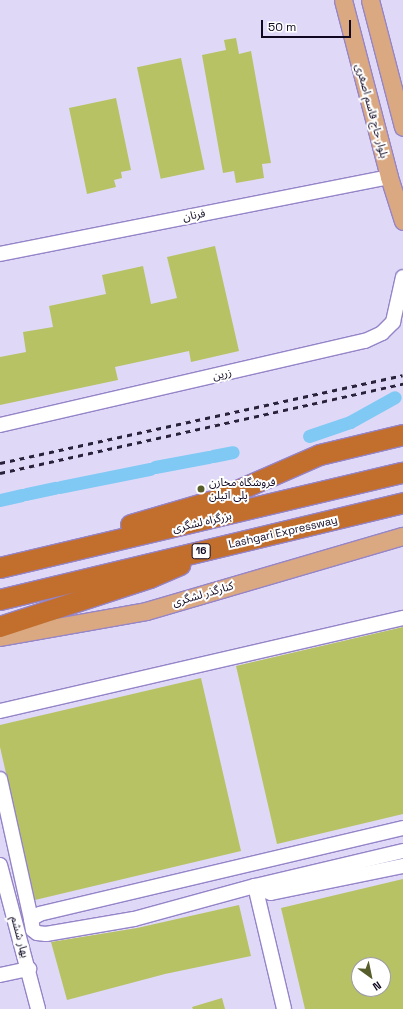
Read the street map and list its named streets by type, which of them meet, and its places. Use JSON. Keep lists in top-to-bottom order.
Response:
{
  "streets": {
    "highway": ["بزرگراه لشگری", "Lashgari Expressway", "16"],
    "main road": ["بلوار حاج قاسم اصغری", "کنارگذر لشگری"],
    "street": ["فرنان", "زرین", "بهار ششم"]
  },
  "crossings": [
    ["بلوار حاج قاسم اصغری", "فرنان"]
  ],
  "places": ["فروشگاه مخازن پلی اتیلن"],
  "scale_bar": "50 m",
  "north": "bottom right"
}
